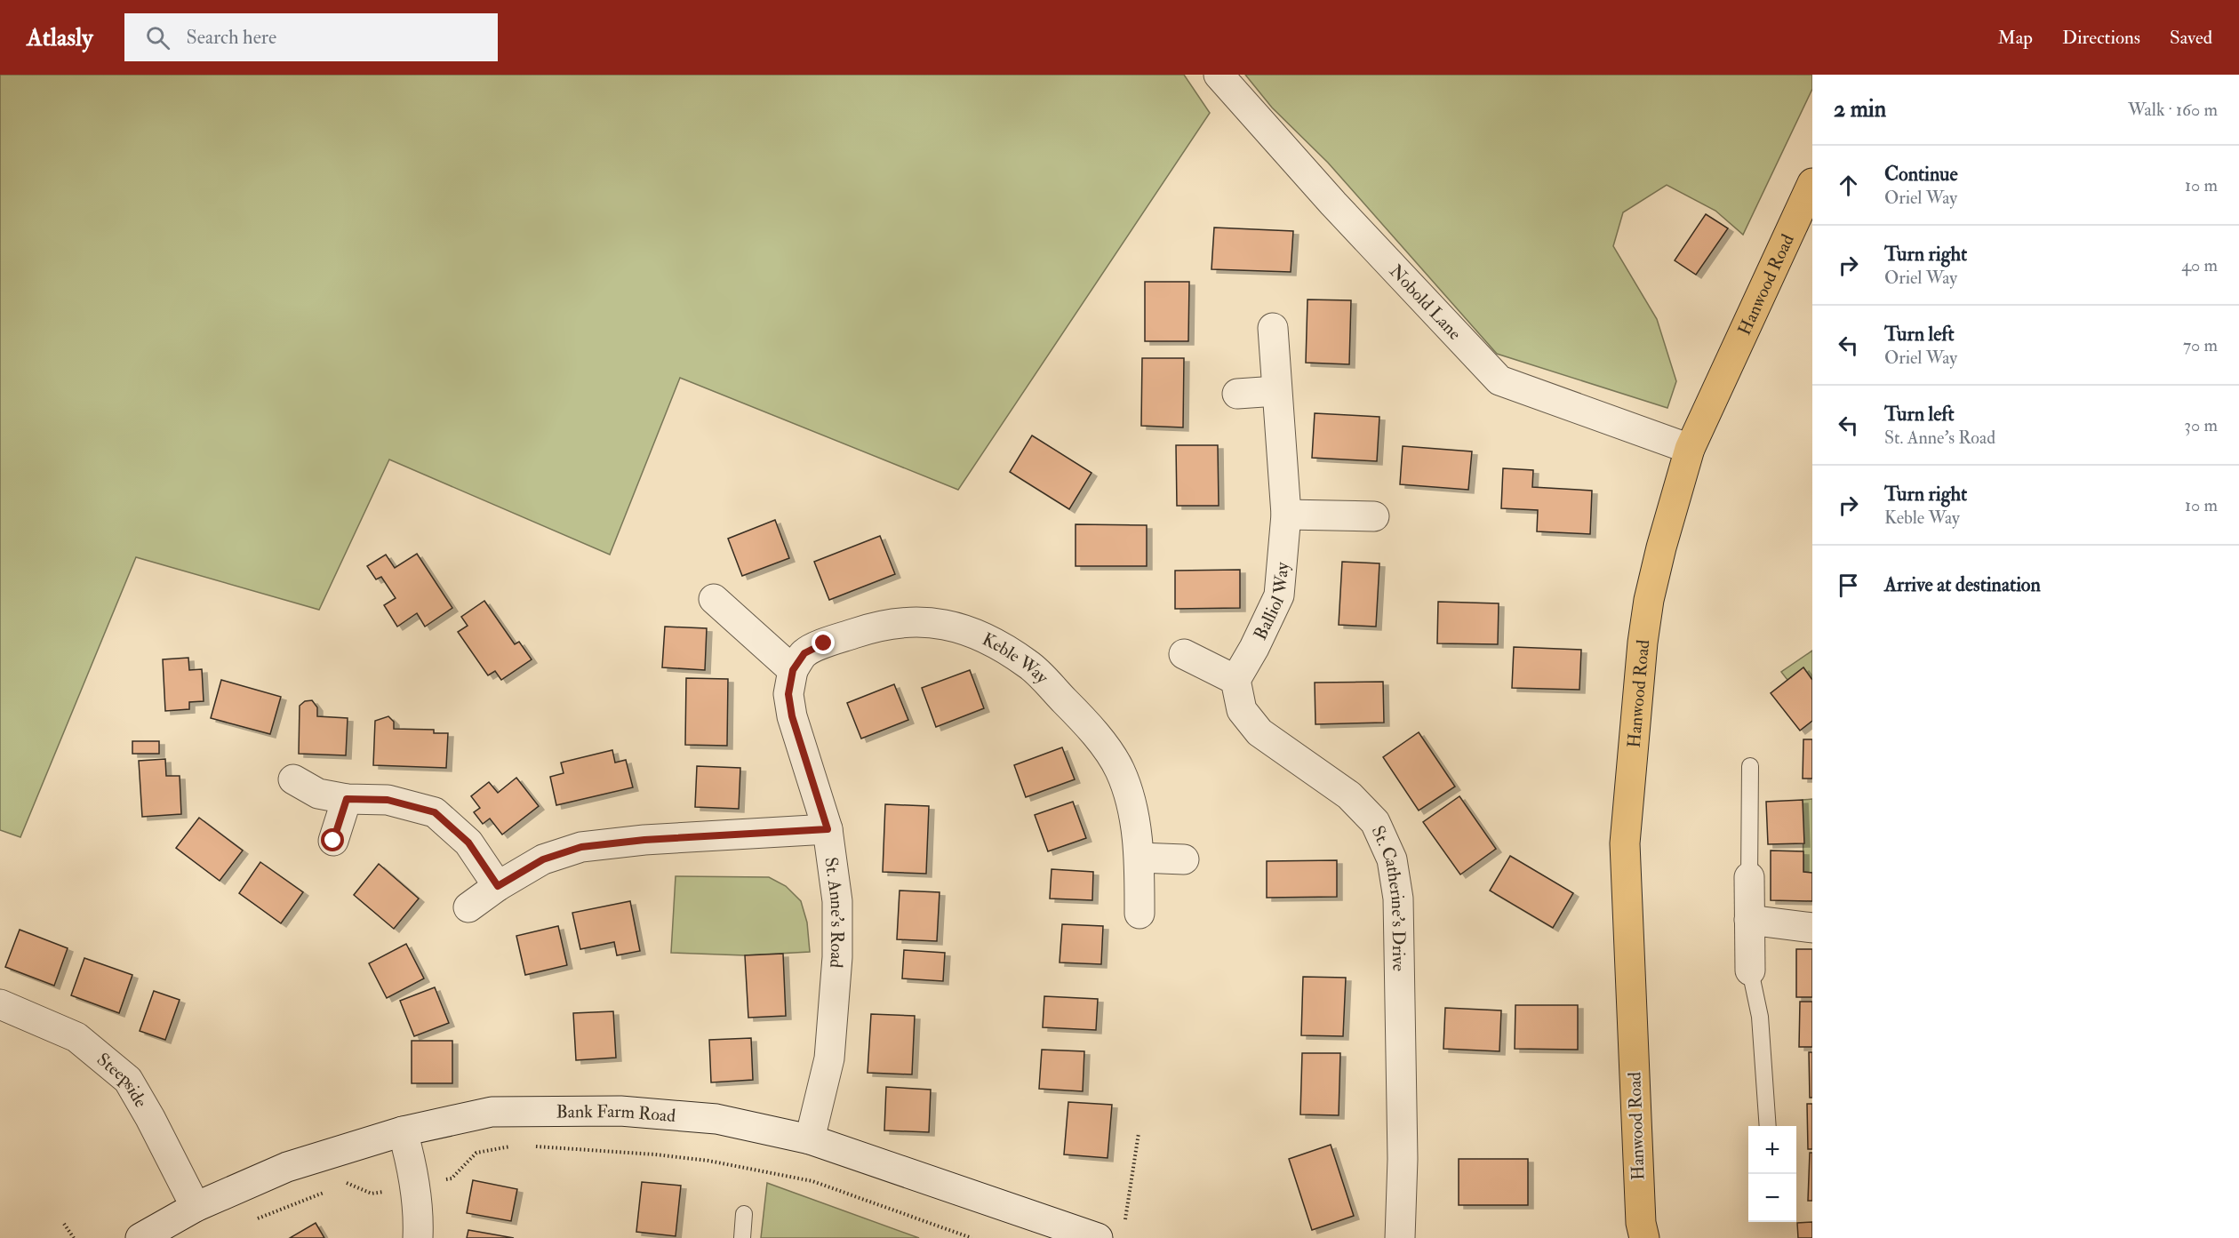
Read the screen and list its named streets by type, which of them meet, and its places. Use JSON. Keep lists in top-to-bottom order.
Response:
{
  "streets": {
    "main road": ["Hanwood Road"],
    "street": [
      "Nobold Lane",
      "Balliol Way",
      "Keble Way",
      "St. Catherine's Drive",
      "St. Anne's Road",
      "Steepside",
      "Bank Farm Road"
    ]
  },
  "crossings": [
    ["Hanwood Road", "Nobold Lane"],
    ["Balliol Way", "St. Catherine's Drive"],
    ["Keble Way", "St. Anne's Road"],
    ["St. Anne's Road", "Bank Farm Road"],
    ["Steepside", "Bank Farm Road"]
  ],
  "page": {
    "header": "Atlasly",
    "search": "Search here",
    "nav": ["Map", "Directions", "Saved"],
    "heading": ["2 min", "Walk · 160 m"],
    "list": [
      ["Continue", "Oriel Way", "10 m"],
      ["Turn right", "Oriel Way", "40 m"],
      ["Turn left", "Oriel Way", "70 m"],
      ["Turn left", "St. Anne's Road", "30 m"],
      ["Turn right", "Keble Way", "10 m"],
      "Arrive at destination"
    ],
    "map_buttons": ["+", "−"]
  }
}
